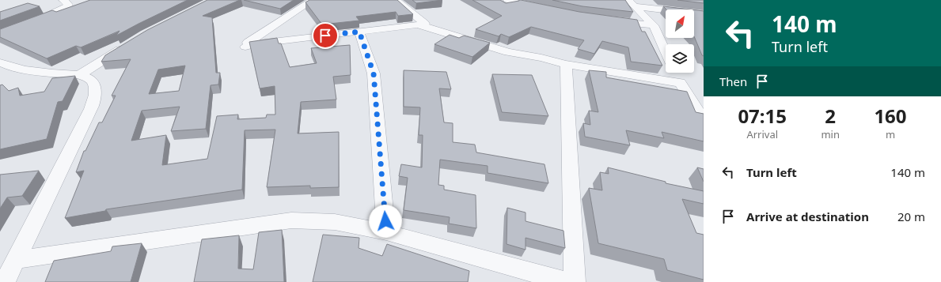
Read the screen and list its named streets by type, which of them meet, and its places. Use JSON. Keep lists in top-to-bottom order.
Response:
{
  "north": "top right",
  "page": {
    "turn": ["140 m", "Turn left"],
    "then": "Then",
    "eta": [
      "07:15",
      "Arrival",
      "2",
      "min",
      "160",
      "m"
    ],
    "list": [
      {
        "name": "Turn left",
        "value": "140 m"
      },
      {
        "name": "Arrive at destination",
        "value": "20 m"
      }
    ]
  }
}
